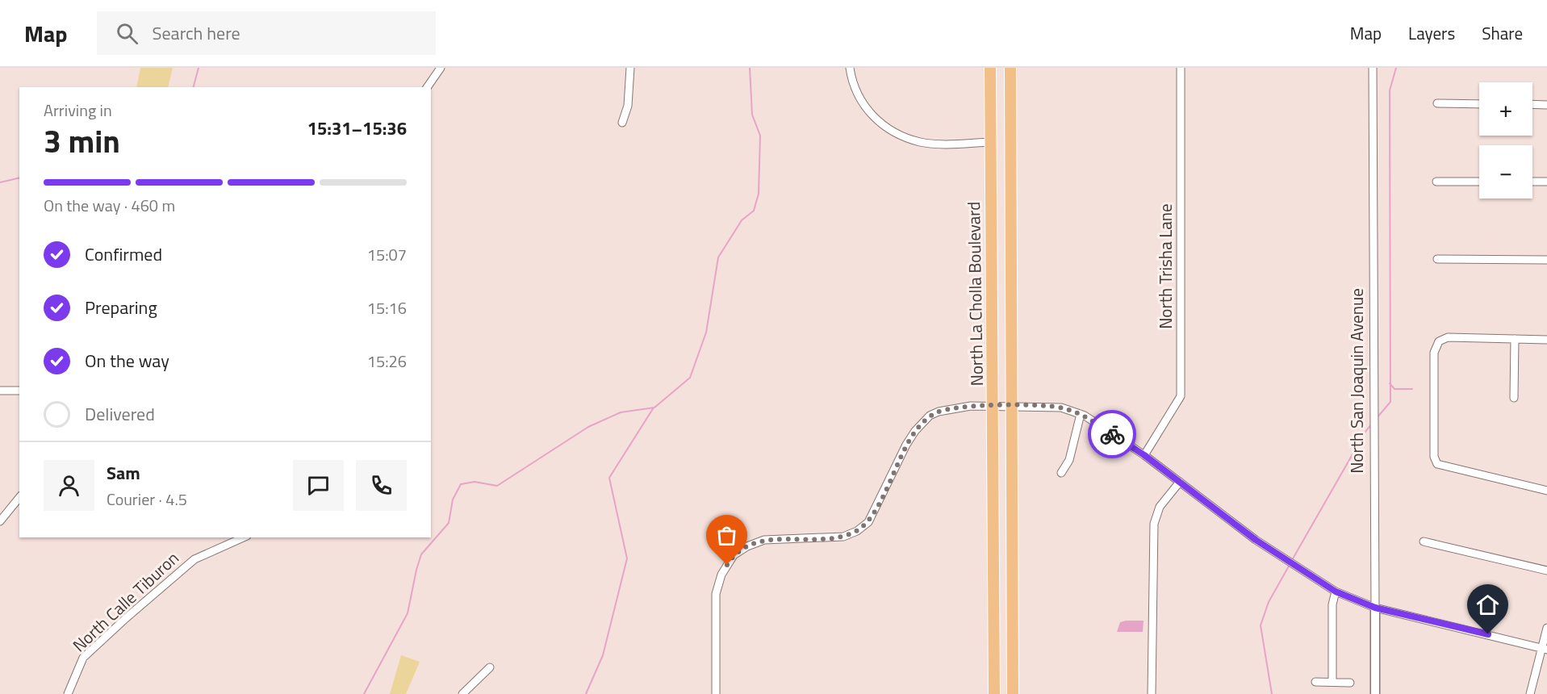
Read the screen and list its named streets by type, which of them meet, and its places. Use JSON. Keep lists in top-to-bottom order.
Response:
{
  "streets": {
    "main road": ["North La Cholla Boulevard"],
    "street": ["North Trisha Lane", "North San Joaquin Avenue", "North Calle Tiburon"]
  },
  "page": {
    "header": "Map",
    "search": "Search here",
    "nav": ["Map", "Layers", "Share"],
    "map_buttons": ["+", "−"],
    "heading": ["3 min", "Arriving in", "15:31–15:36"],
    "panel": ["Sam", "Courier · 4.5"],
    "bar": "On the way · 460 m",
    "list": [
      ["Confirmed", "15:07"],
      ["Preparing", "15:16"],
      ["On the way", "15:26"],
      "Delivered"
    ]
  }
}
